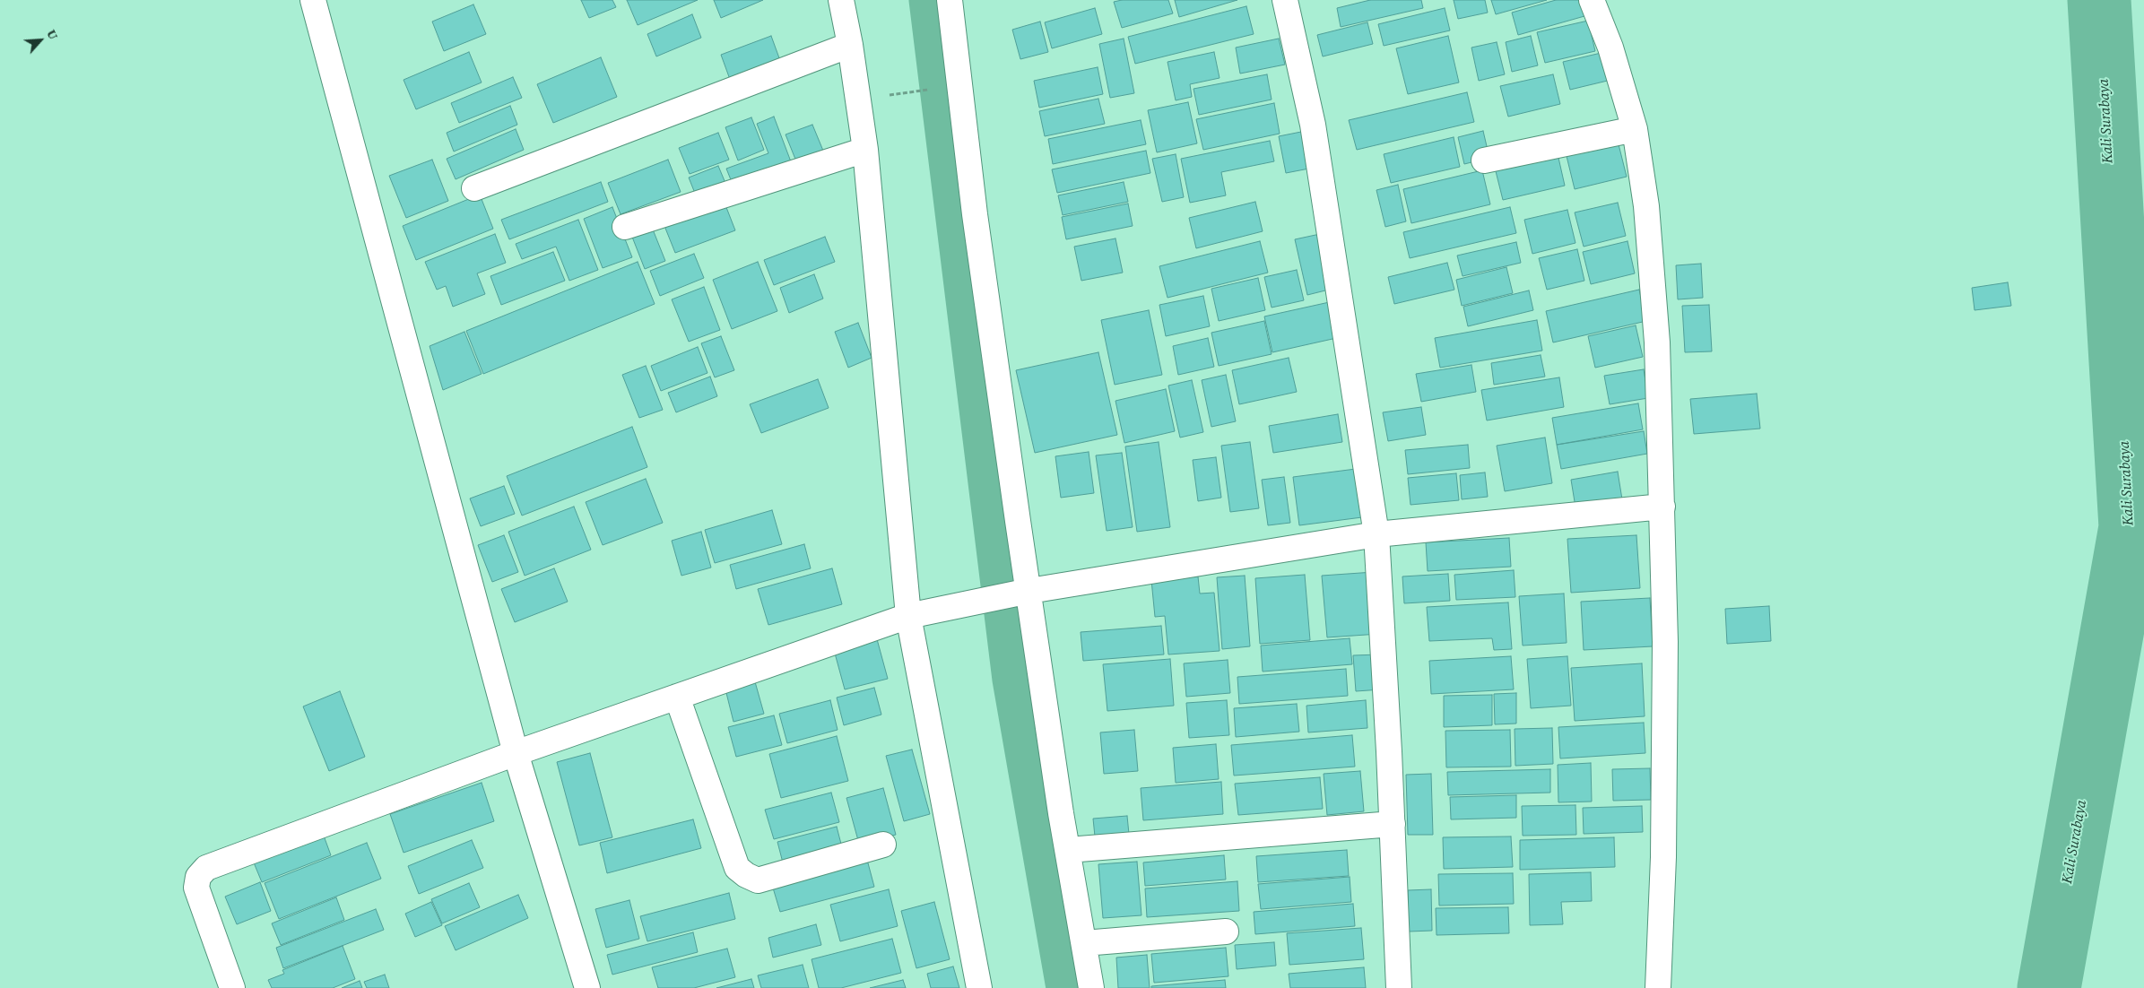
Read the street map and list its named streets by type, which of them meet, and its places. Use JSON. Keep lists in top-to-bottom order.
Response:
{
  "water": ["Kali Surabaya"],
  "north": "top right"
}
